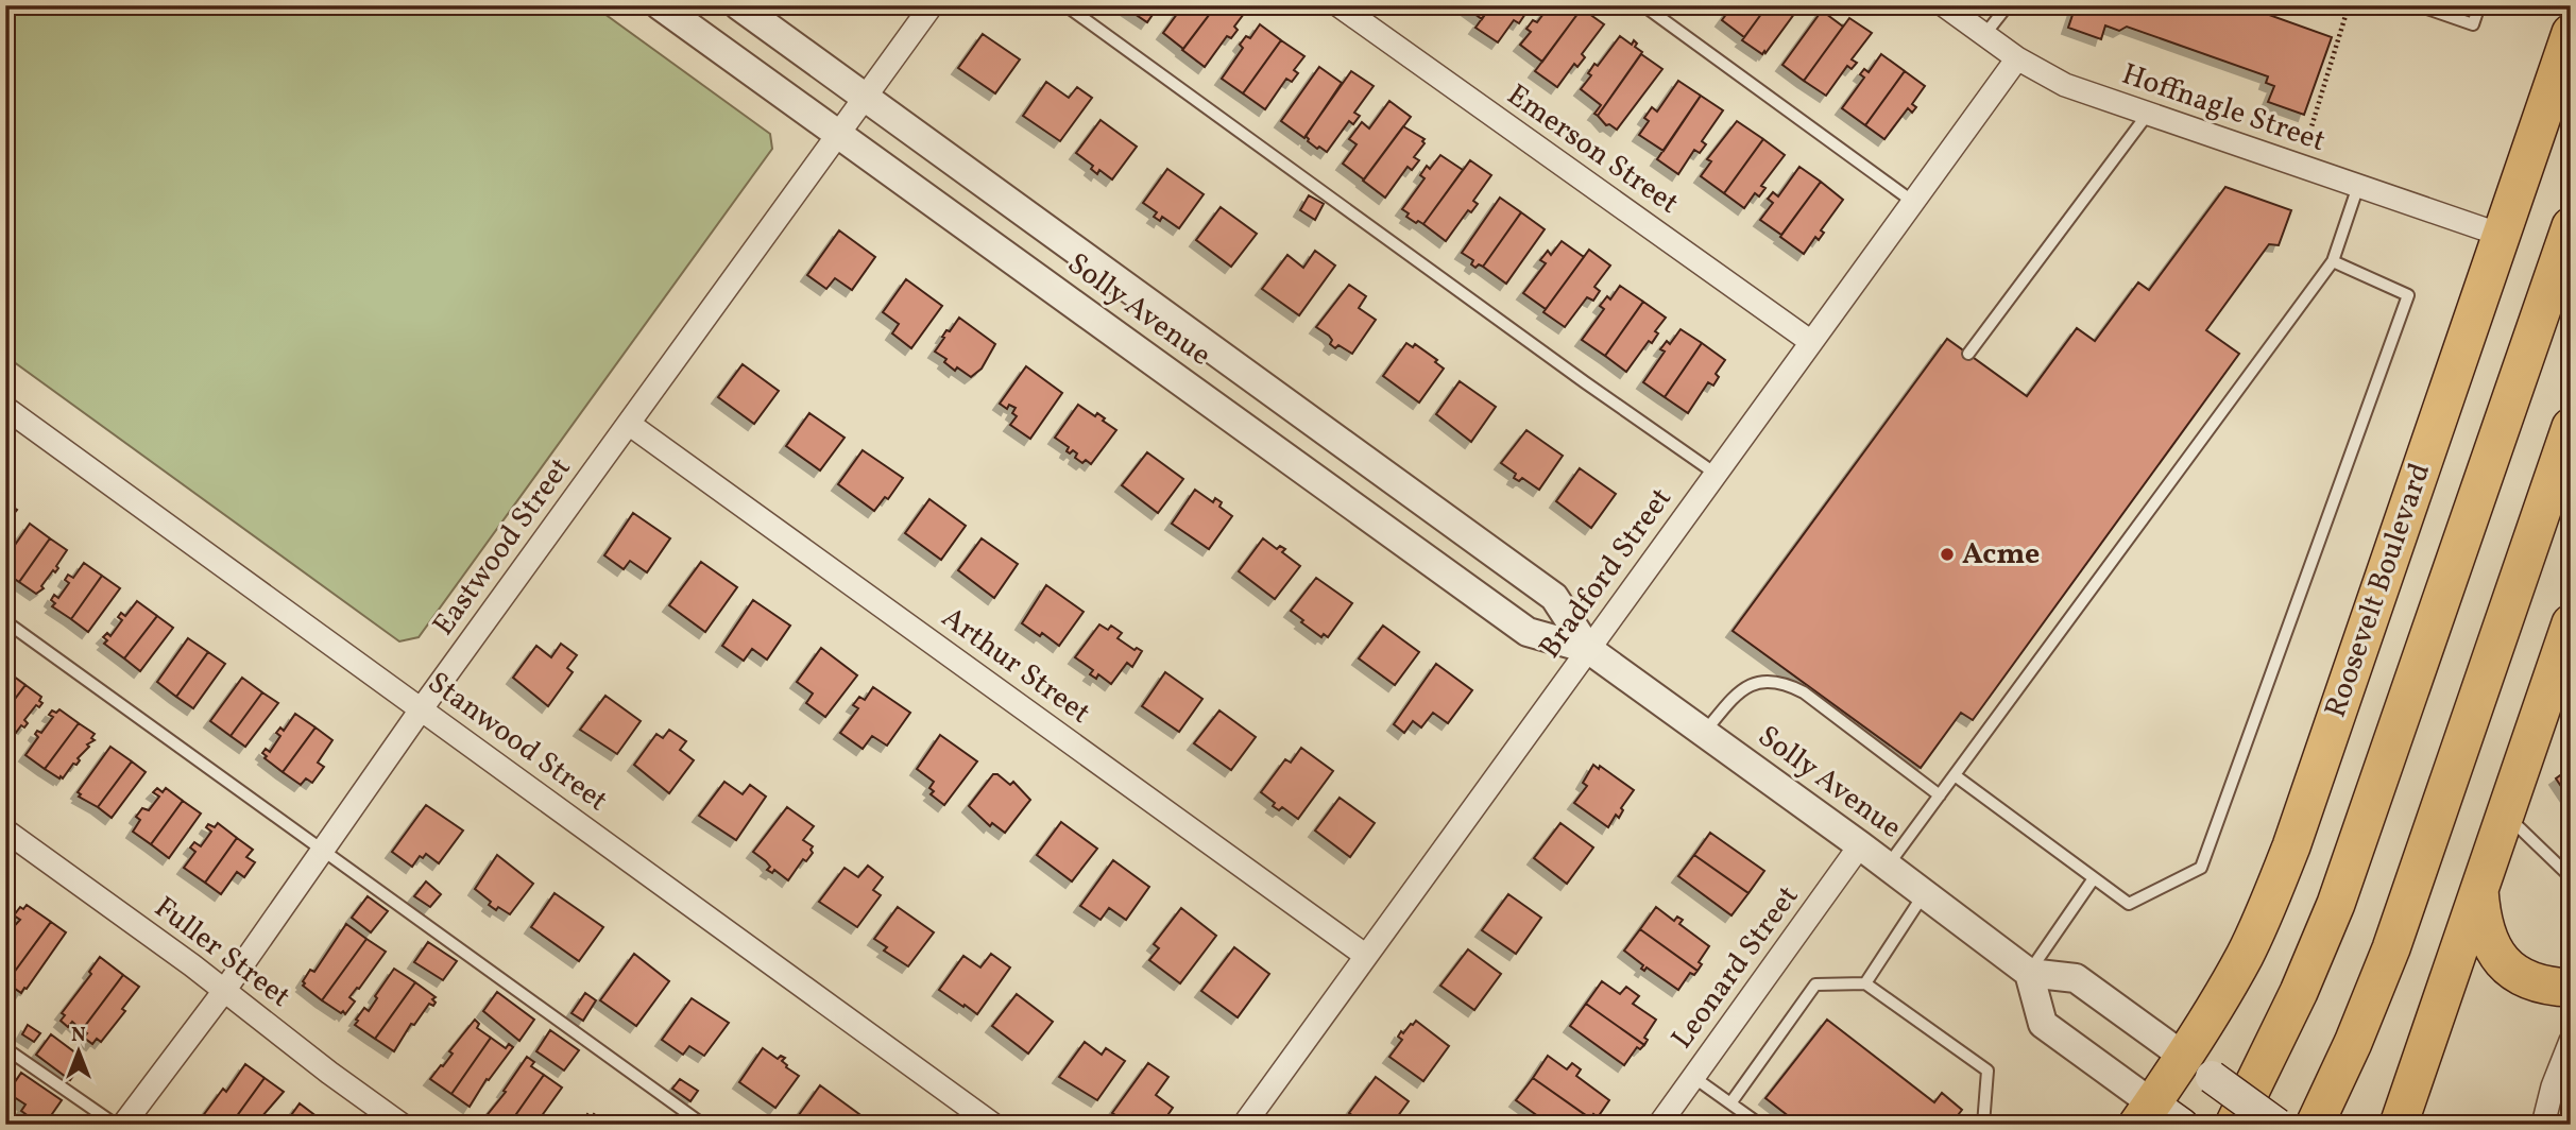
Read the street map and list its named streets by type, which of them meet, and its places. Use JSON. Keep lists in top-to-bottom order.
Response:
{
  "streets": {
    "highway": ["Roosevelt Boulevard"],
    "street": [
      "Hoffnagle Street",
      "Emerson Street",
      "Solly Avenue",
      "Eastwood Street",
      "Bradford Street",
      "Arthur Street",
      "Stanwood Street",
      "Fuller Street",
      "Leonard Street"
    ]
  },
  "crossings": [
    ["Hoffnagle Street", "Bradford Street"],
    ["Hoffnagle Street", "Roosevelt Boulevard"],
    ["Emerson Street", "Bradford Street"],
    ["Solly Avenue", "Eastwood Street"],
    ["Solly Avenue", "Bradford Street"],
    ["Solly Avenue", "Leonard Street"],
    ["Eastwood Street", "Arthur Street"],
    ["Eastwood Street", "Stanwood Street"],
    ["Eastwood Street", "Fuller Street"],
    ["Bradford Street", "Arthur Street"]
  ],
  "places": ["Acme"],
  "north": "top"
}
